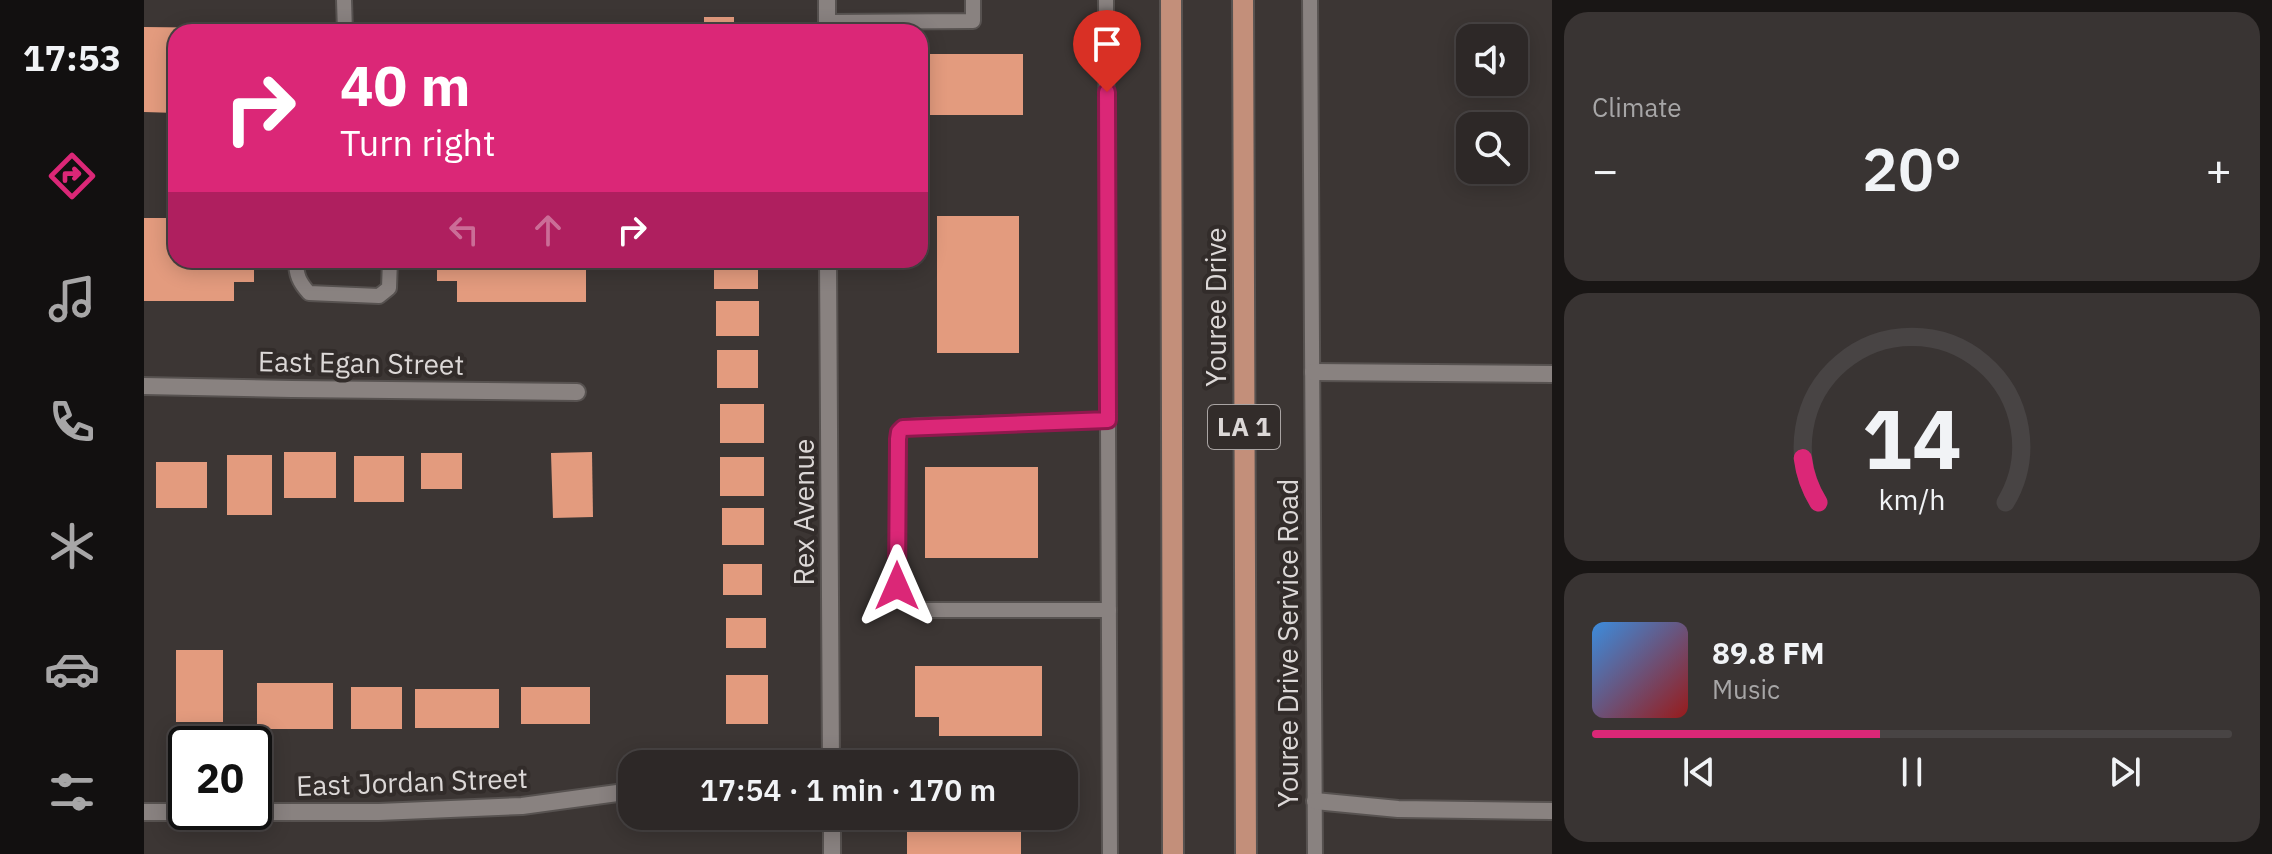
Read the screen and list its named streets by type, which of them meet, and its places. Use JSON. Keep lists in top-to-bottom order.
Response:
{
  "streets": {
    "main road": ["Youree Drive", "LA 1"],
    "street": ["East Egan Street", "Rex Avenue", "East Jordan Street"],
    "lane": ["Youree Drive Service Road"]
  },
  "page": {
    "tabs": "17:53",
    "tile": "Climate",
    "turn": ["40 m", "Turn right"],
    "heat": ["−", "20°", "+"],
    "song": ["89.8 FM", "Music"],
    "limit": "20",
    "trip": "17:54 · 1 min · 170 m",
    "gauge": ["14", "km/h"]
  }
}
